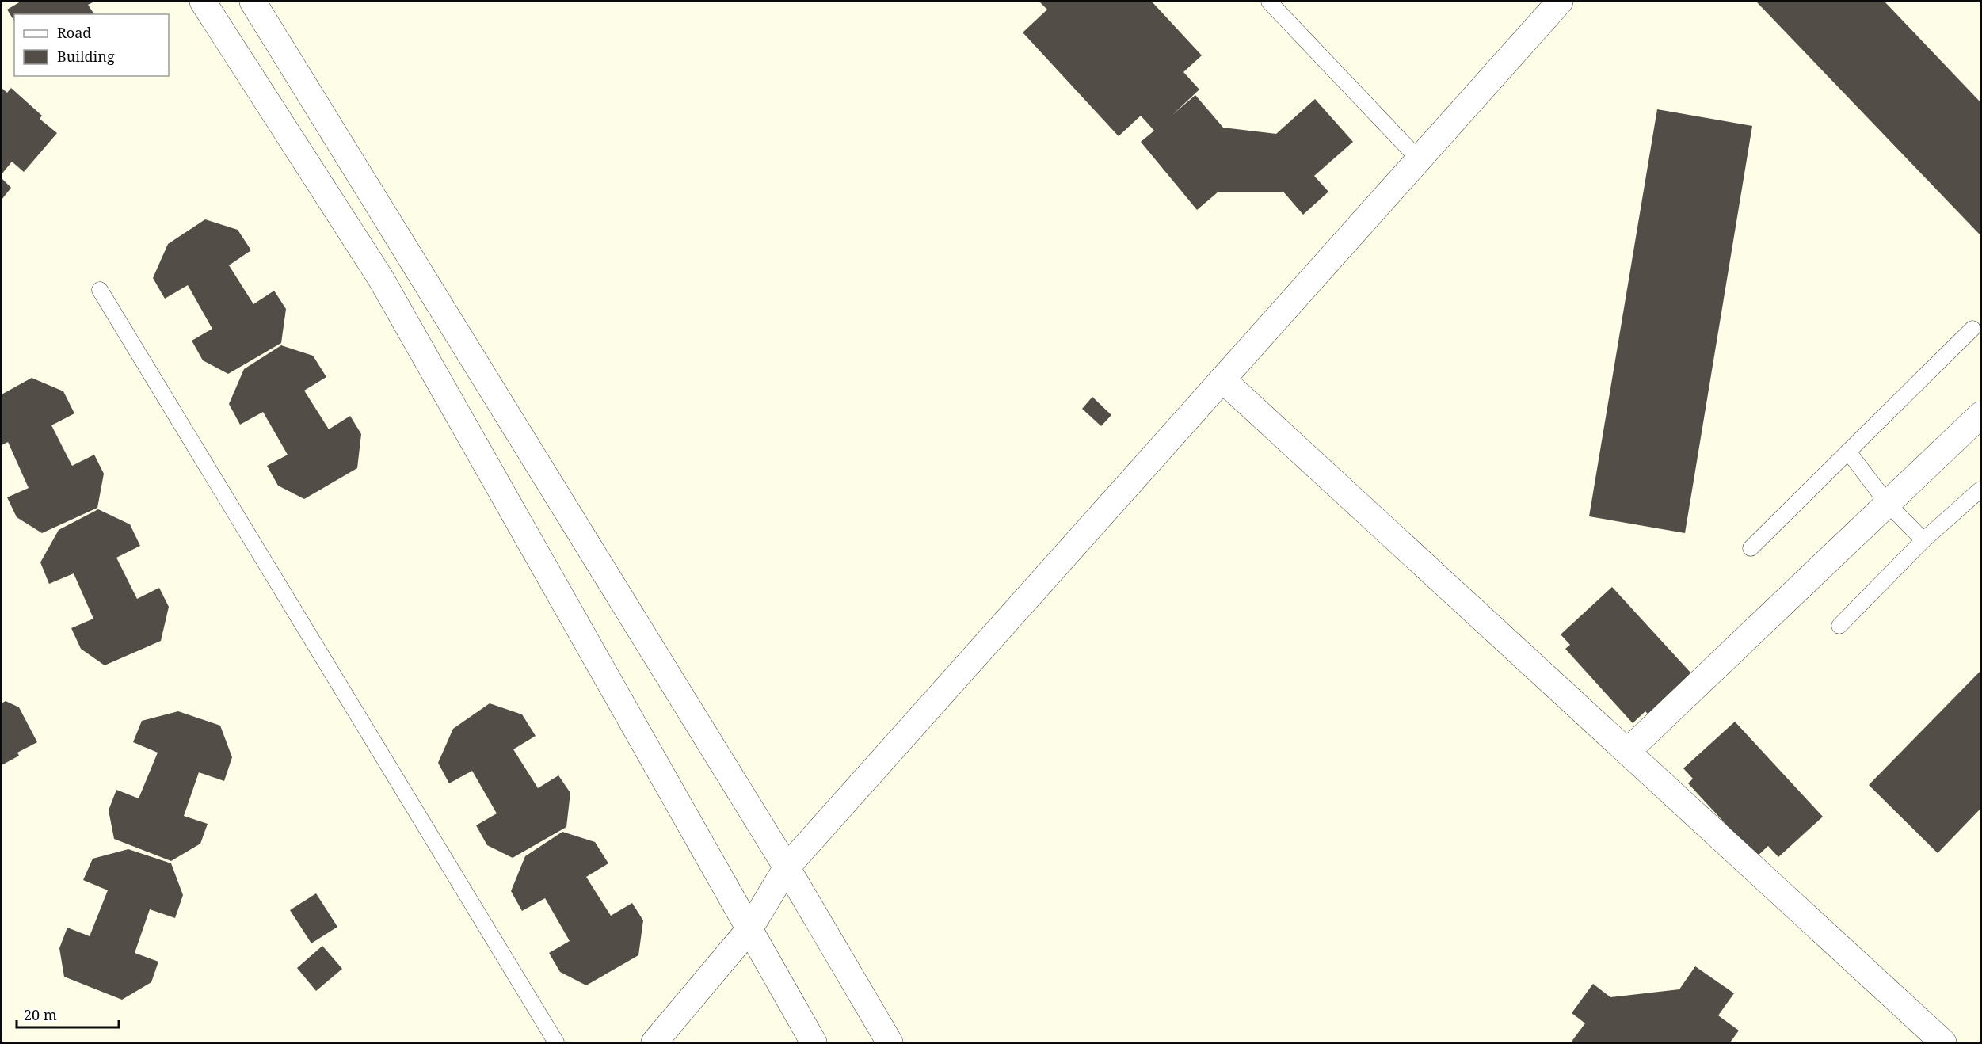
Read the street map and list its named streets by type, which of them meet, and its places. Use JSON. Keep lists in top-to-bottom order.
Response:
{
  "legend": ["Road", "Building"],
  "scale_bar": "20 m"
}
